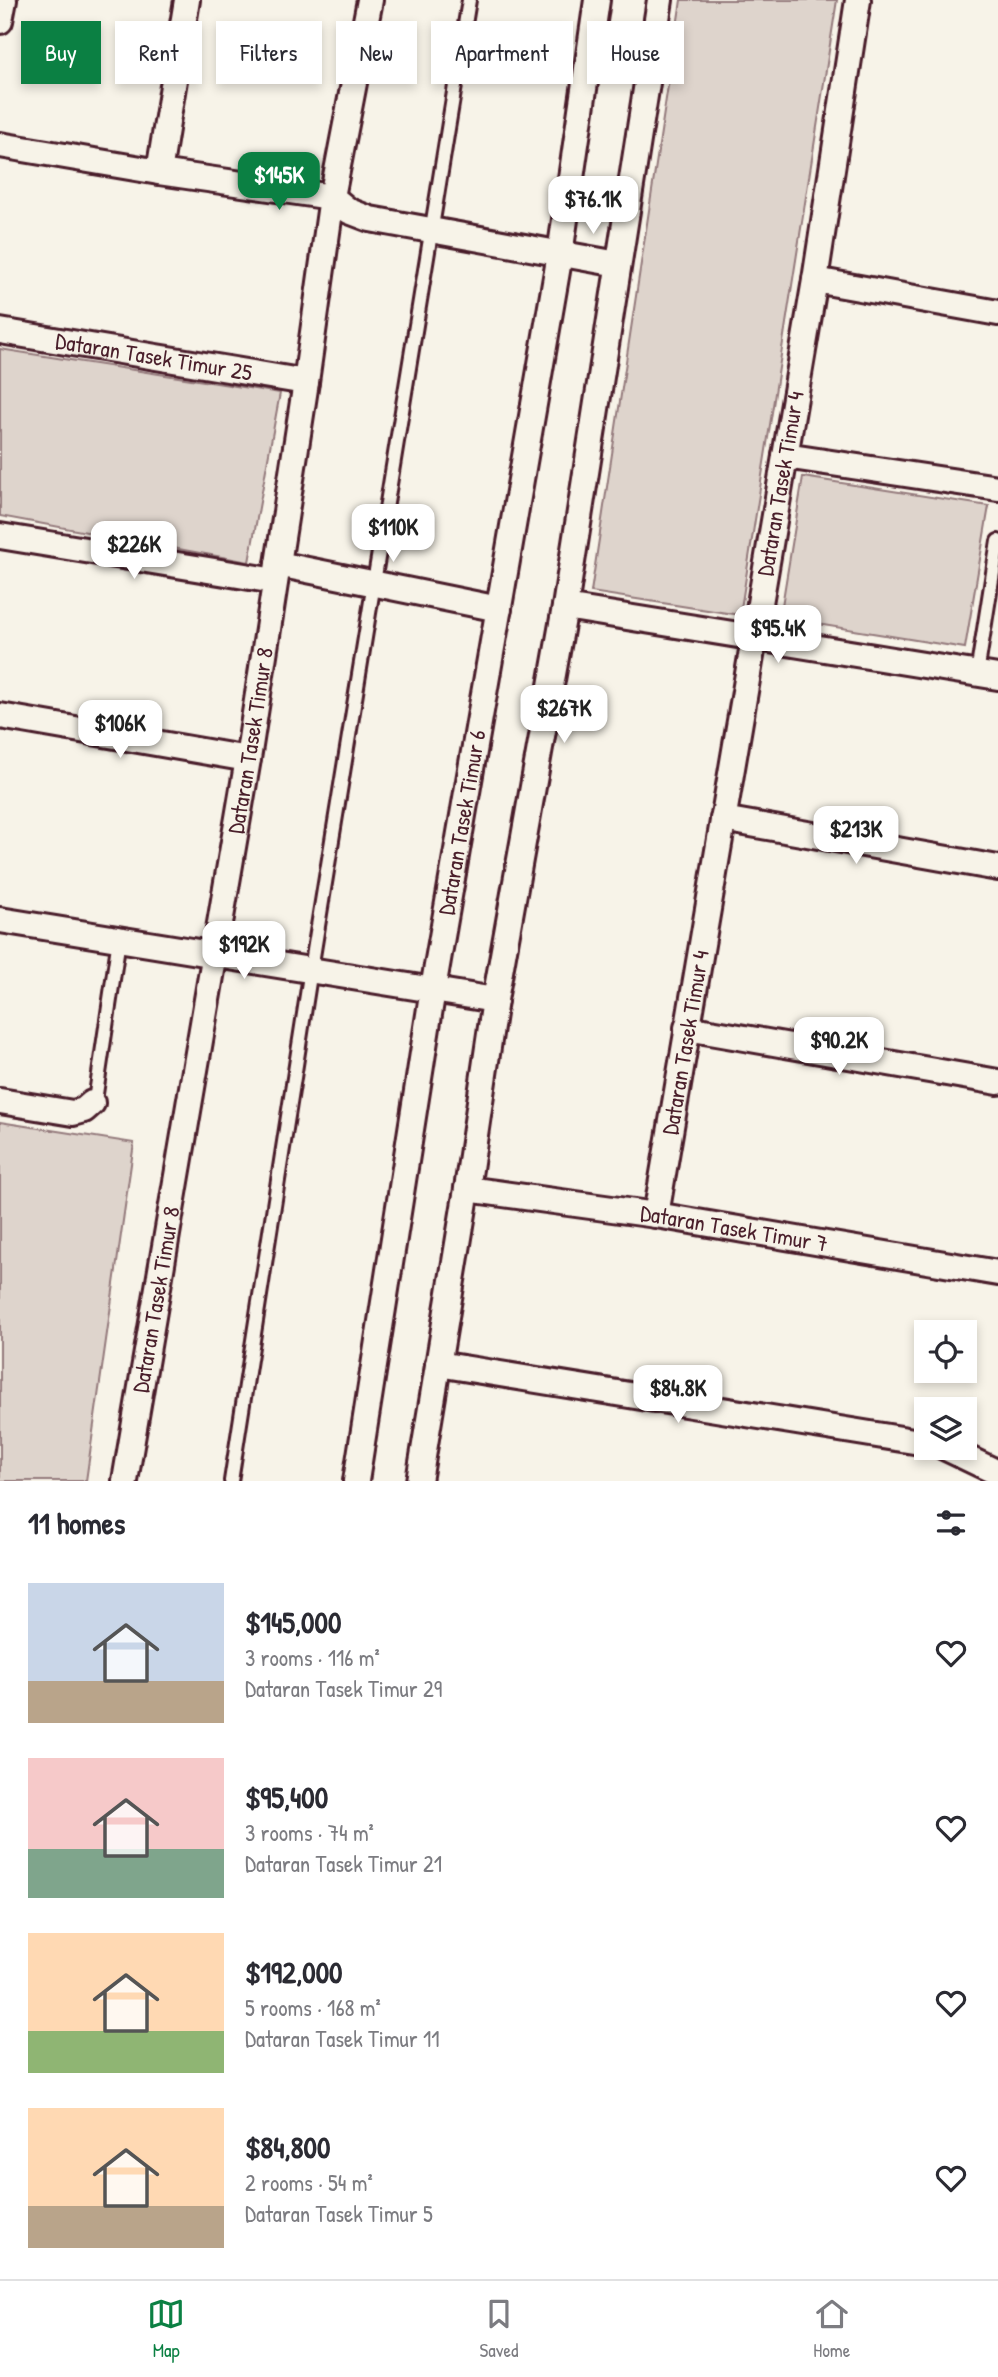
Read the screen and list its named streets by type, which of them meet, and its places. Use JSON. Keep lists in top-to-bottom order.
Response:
{
  "streets": {
    "street": [
      "Dataran Tasek Timur 25",
      "Dataran Tasek Timur 4",
      "Dataran Tasek Timur 8",
      "Dataran Tasek Timur 6",
      "Dataran Tasek Timur 7"
    ]
  },
  "crossings": [
    ["Dataran Tasek Timur 25", "Dataran Tasek Timur 8"],
    ["Dataran Tasek Timur 4", "Dataran Tasek Timur 7"]
  ],
  "page": {
    "chip": [
      "Buy",
      "Rent",
      "Filters",
      "New",
      "Apartment",
      "House"
    ],
    "price": [
      "$145K",
      "$76.1K",
      "$110K",
      "$226K",
      "$95.4K",
      "$267K",
      "$106K",
      "$213K",
      "$192K",
      "$90.2K",
      "$84.8K"
    ],
    "heading": "11 homes",
    "list": [
      {
        "name": "$145,000",
        "note": "3 rooms · 116 m² · Dataran Tasek Timur 29"
      },
      {
        "name": "$95,400",
        "note": "3 rooms · 74 m² · Dataran Tasek Timur 21"
      },
      {
        "name": "$192,000",
        "note": "5 rooms · 168 m² · Dataran Tasek Timur 11"
      },
      {
        "name": "$84,800",
        "note": "2 rooms · 54 m² · Dataran Tasek Timur 5"
      }
    ],
    "tabs": ["Map", "Saved", "Home"]
  }
}
